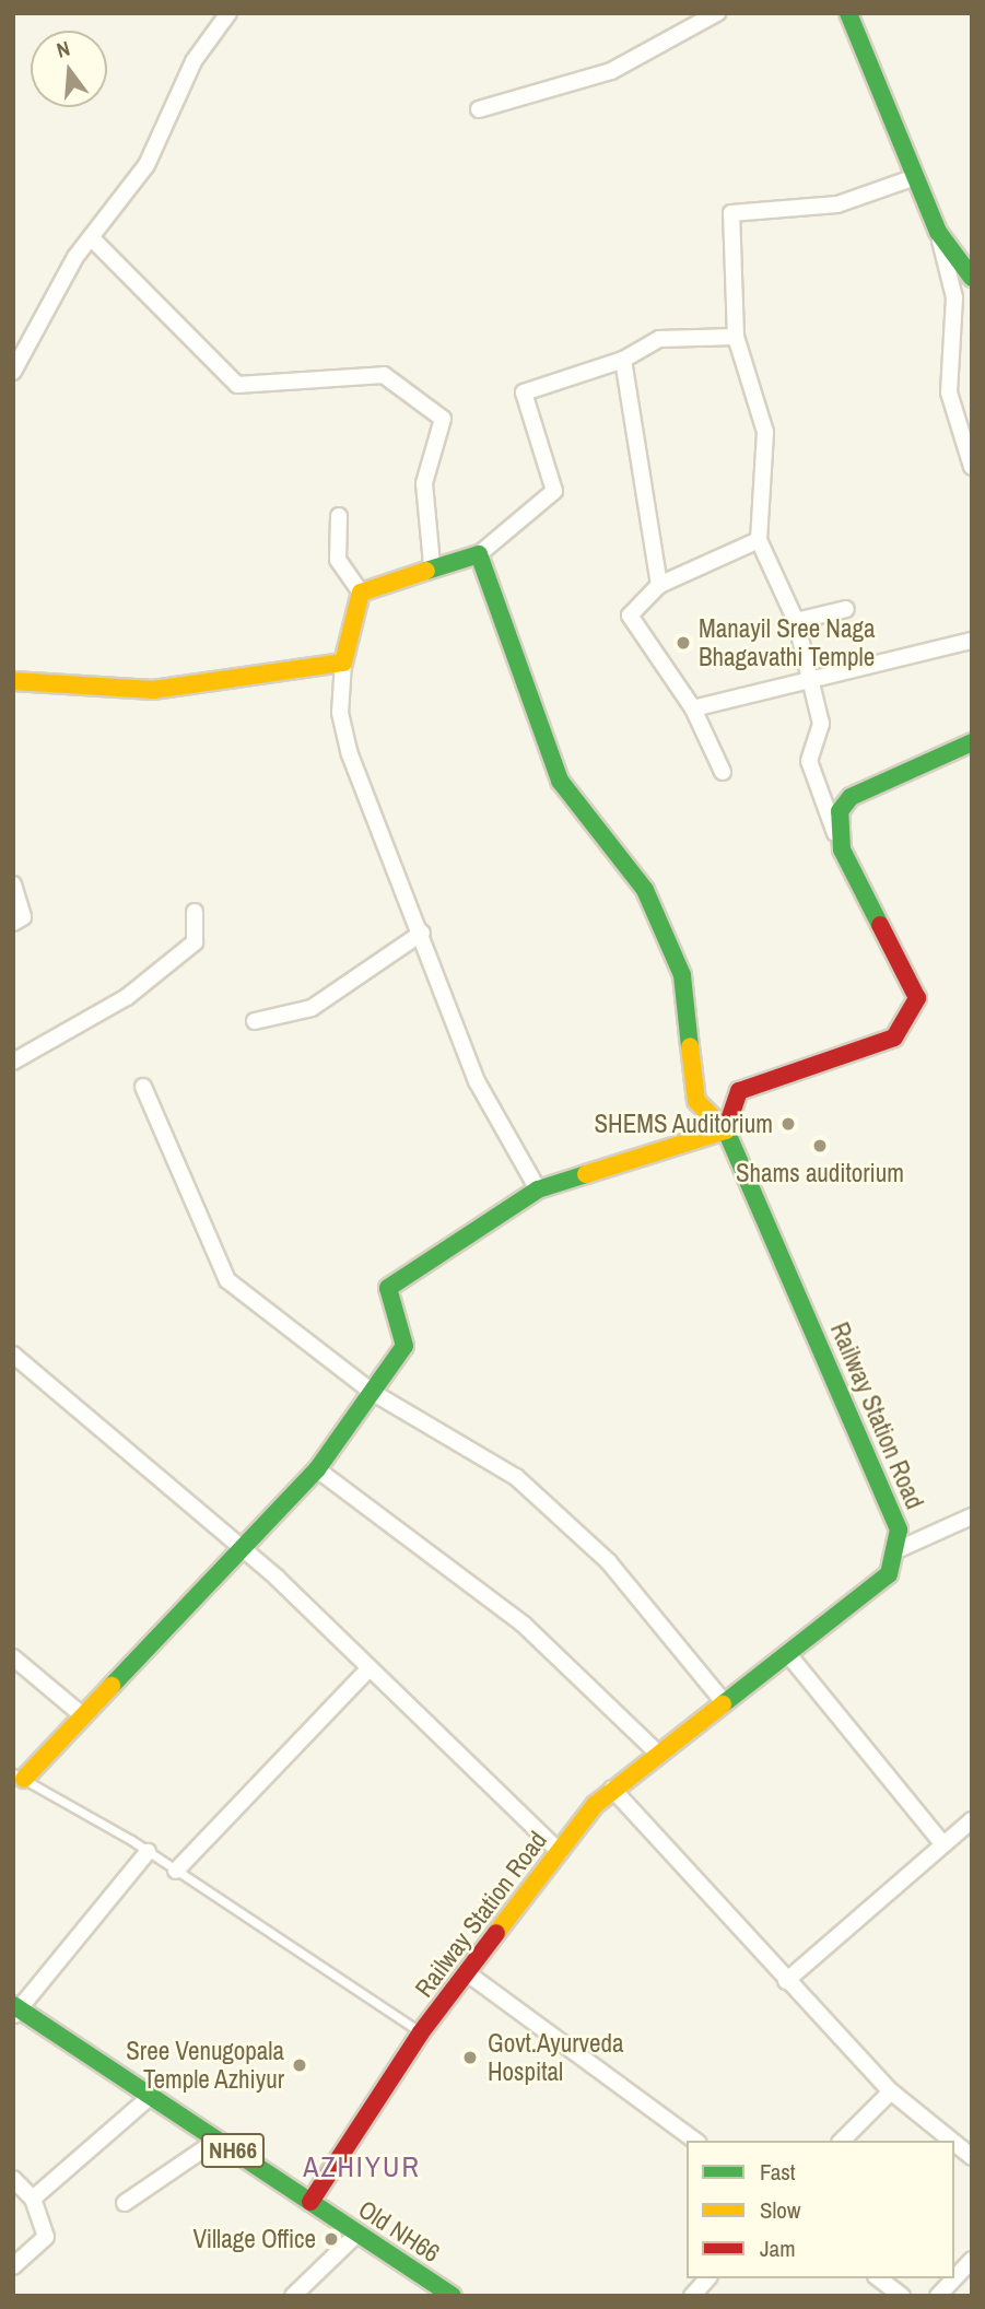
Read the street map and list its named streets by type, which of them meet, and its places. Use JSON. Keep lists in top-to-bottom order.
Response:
{
  "streets": {
    "street": ["Railway Station Road", "NH66", "Old NH66"]
  },
  "crossings": [
    ["Railway Station Road", "Old NH66"]
  ],
  "districts": ["AZHIYUR"],
  "places": [
    "Manayil Sree Naga Bhagavathi Temple",
    "SHEMS Auditorium",
    "Shams auditorium",
    "Govt.Ayurveda Hospital",
    "Sree Venugopala Temple Azhiyur",
    "Village Office"
  ],
  "legend": ["Fast", "Slow", "Jam"],
  "north": "top"
}
